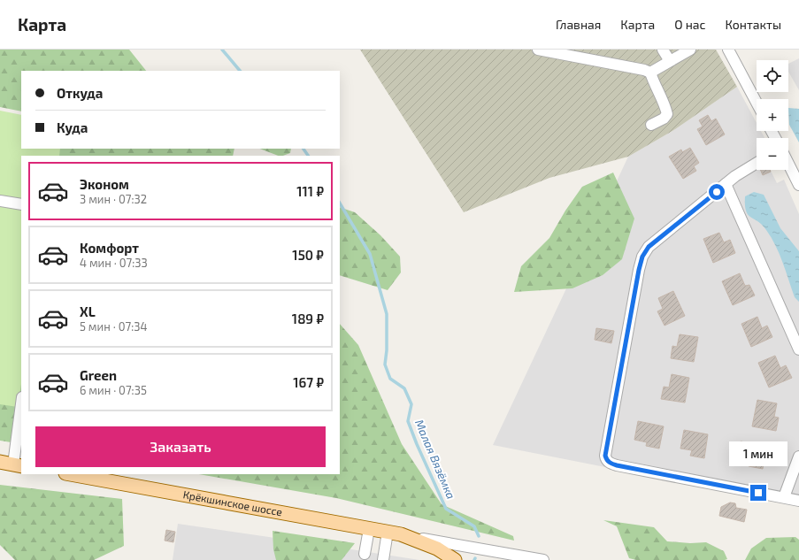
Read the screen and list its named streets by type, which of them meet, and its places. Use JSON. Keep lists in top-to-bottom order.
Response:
{
  "streets": {
    "main road": ["Крёкшинское шоссе"]
  },
  "water": ["Малая Вязёмка"],
  "page": {
    "header": "Карта",
    "nav": [
      "Главная",
      "Карта",
      "О нас",
      "Контакты"
    ],
    "map_buttons": ["+", "−"],
    "banner": ["Откуда", "Куда"],
    "list": [
      {
        "name": "Эконом",
        "note": "3 мин · 07:32",
        "value": "111 ₽"
      },
      {
        "name": "Комфорт",
        "note": "4 мин · 07:33",
        "value": "150 ₽"
      },
      {
        "name": "XL",
        "note": "5 мин · 07:34",
        "value": "189 ₽"
      },
      {
        "name": "Green",
        "note": "6 мин · 07:35",
        "value": "167 ₽"
      }
    ],
    "buttons": "Заказать",
    "bubble": "1 мин"
  }
}
